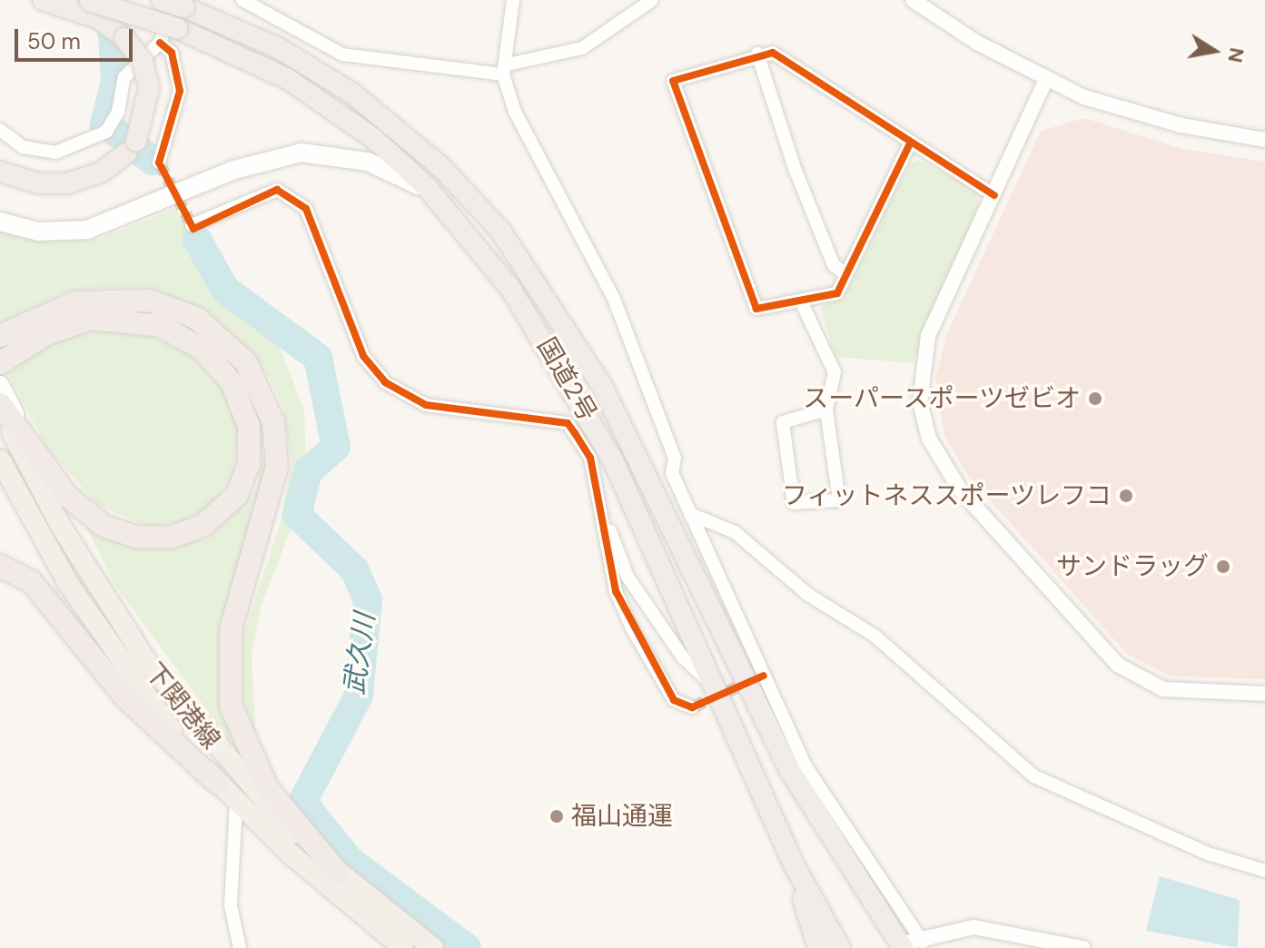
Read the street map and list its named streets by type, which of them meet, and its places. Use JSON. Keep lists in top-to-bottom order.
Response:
{
  "streets": {
    "highway": ["国道2号"],
    "main road": ["下関港線"]
  },
  "water": ["武久川"],
  "places": [
    "スーパースポーツゼビオ",
    "フィットネススポーツレフコ",
    "サンドラッグ",
    "福山通運"
  ],
  "scale_bar": "50 m",
  "north": "right"
}
